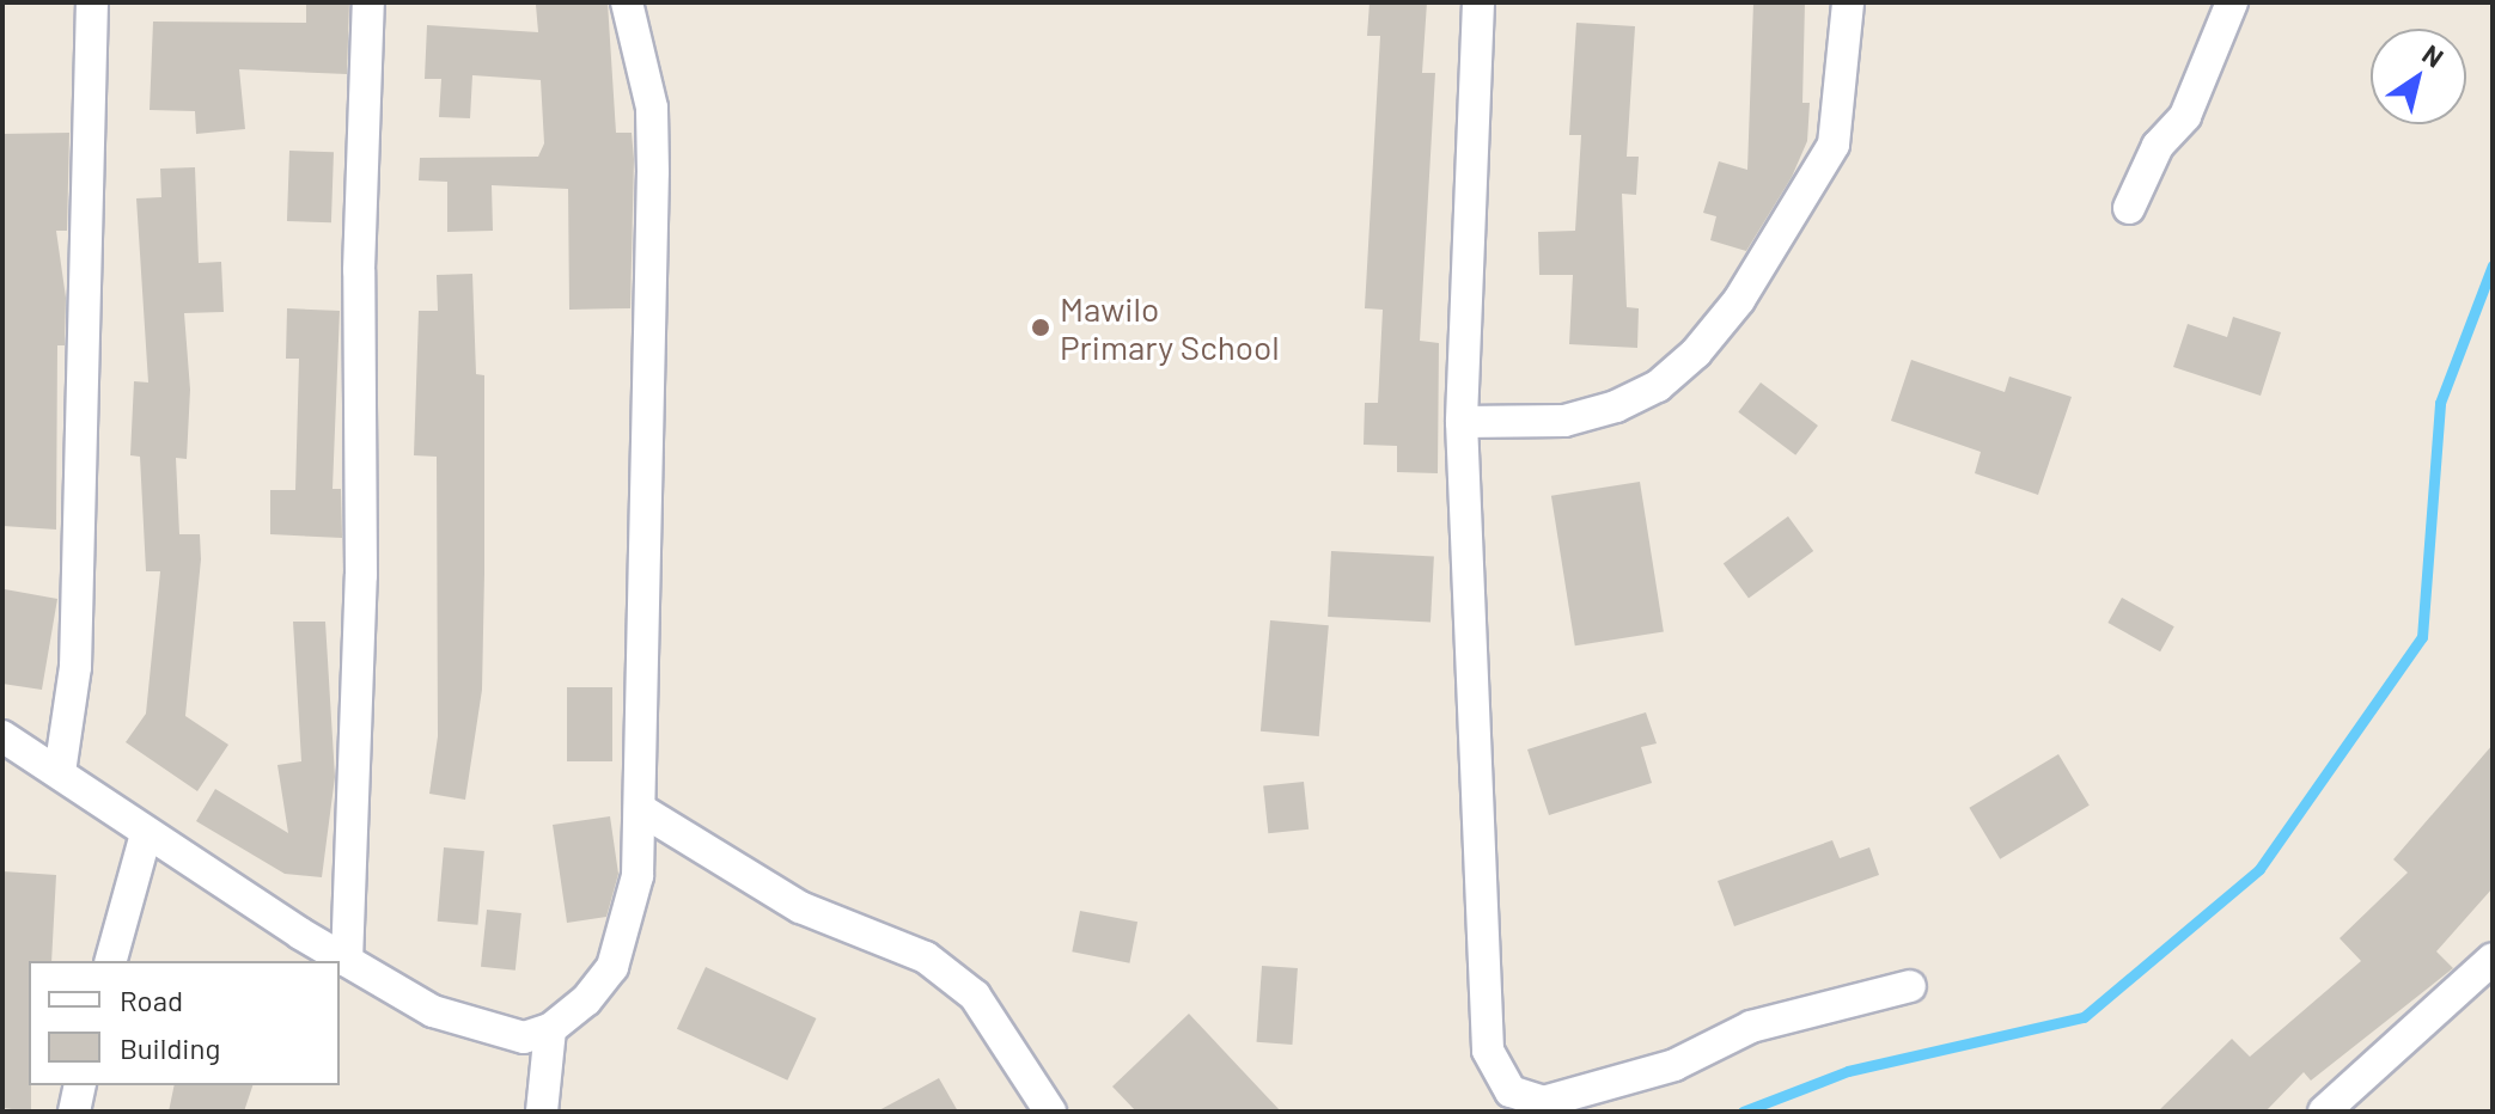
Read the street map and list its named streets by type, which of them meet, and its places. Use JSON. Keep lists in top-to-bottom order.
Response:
{
  "places": ["Mawilo Primary School"],
  "legend": ["Road", "Building"],
  "north": "top right"
}
